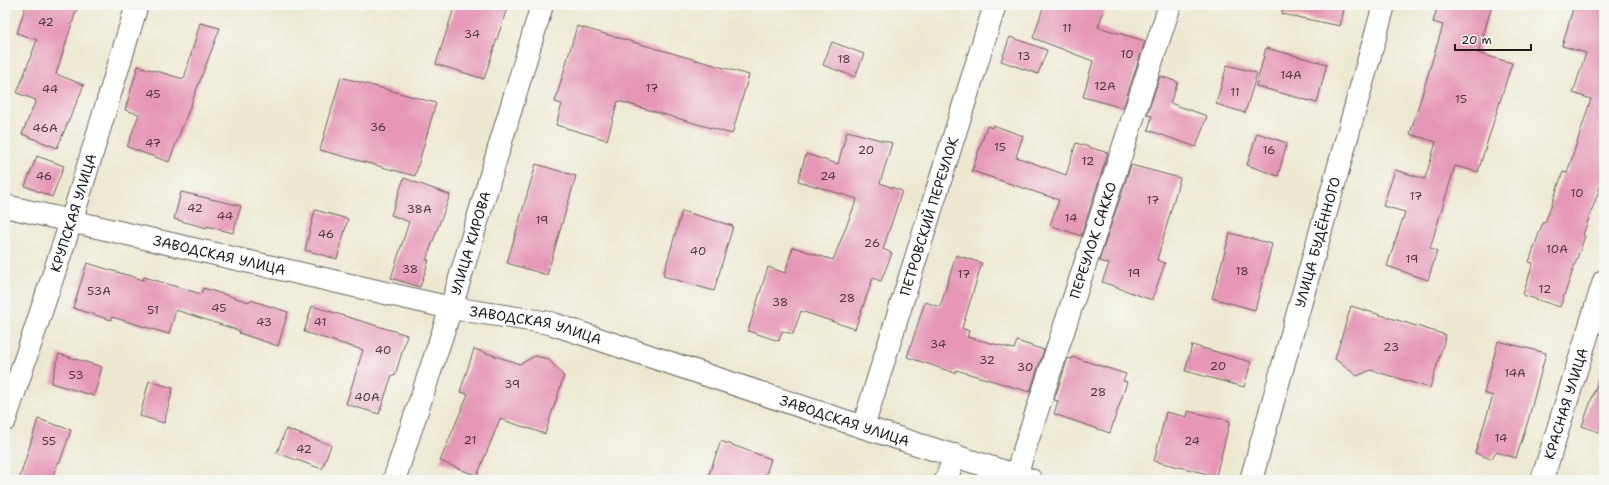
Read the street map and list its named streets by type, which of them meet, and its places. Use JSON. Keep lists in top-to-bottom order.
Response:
{
  "streets": {
    "street": [
      "КРУПСКАЯ УЛИЦА",
      "ПЕТРОВСКИЙ ПЕРЕУЛОК",
      "ПЕРЕУЛОК САККО",
      "УЛИЦА БУДЁННОГО",
      "УЛИЦА КИРОВА",
      "ЗАВОДСКАЯ УЛИЦА",
      "КРАСНАЯ УЛИЦА"
    ]
  },
  "crossings": [
    ["КРУПСКАЯ УЛИЦА", "ЗАВОДСКАЯ УЛИЦА"],
    ["ПЕТРОВСКИЙ ПЕРЕУЛОК", "ЗАВОДСКАЯ УЛИЦА"],
    ["ПЕРЕУЛОК САККО", "ЗАВОДСКАЯ УЛИЦА"],
    ["УЛИЦА КИРОВА", "ЗАВОДСКАЯ УЛИЦА"]
  ],
  "house_numbers": [
    "42",
    "11",
    "34",
    "10",
    "13",
    "18",
    "14А",
    "12А",
    "17",
    "44",
    "11",
    "45",
    "15",
    "36",
    "46А",
    "47",
    "15",
    "20",
    "16",
    "12",
    "46",
    "24",
    "10",
    "17",
    "17",
    "42",
    "38А",
    "44",
    "14",
    "19",
    "46",
    "26",
    "10А",
    "40",
    "19",
    "38",
    "18",
    "19",
    "17",
    "12",
    "53А",
    "28",
    "38",
    "45",
    "51",
    "43",
    "41",
    "34",
    "23",
    "40",
    "32",
    "20",
    "30",
    "14А",
    "53",
    "39",
    "28",
    "40А",
    "14",
    "21",
    "55",
    "24",
    "42"
  ],
  "scale_bar": "20 m"
}
